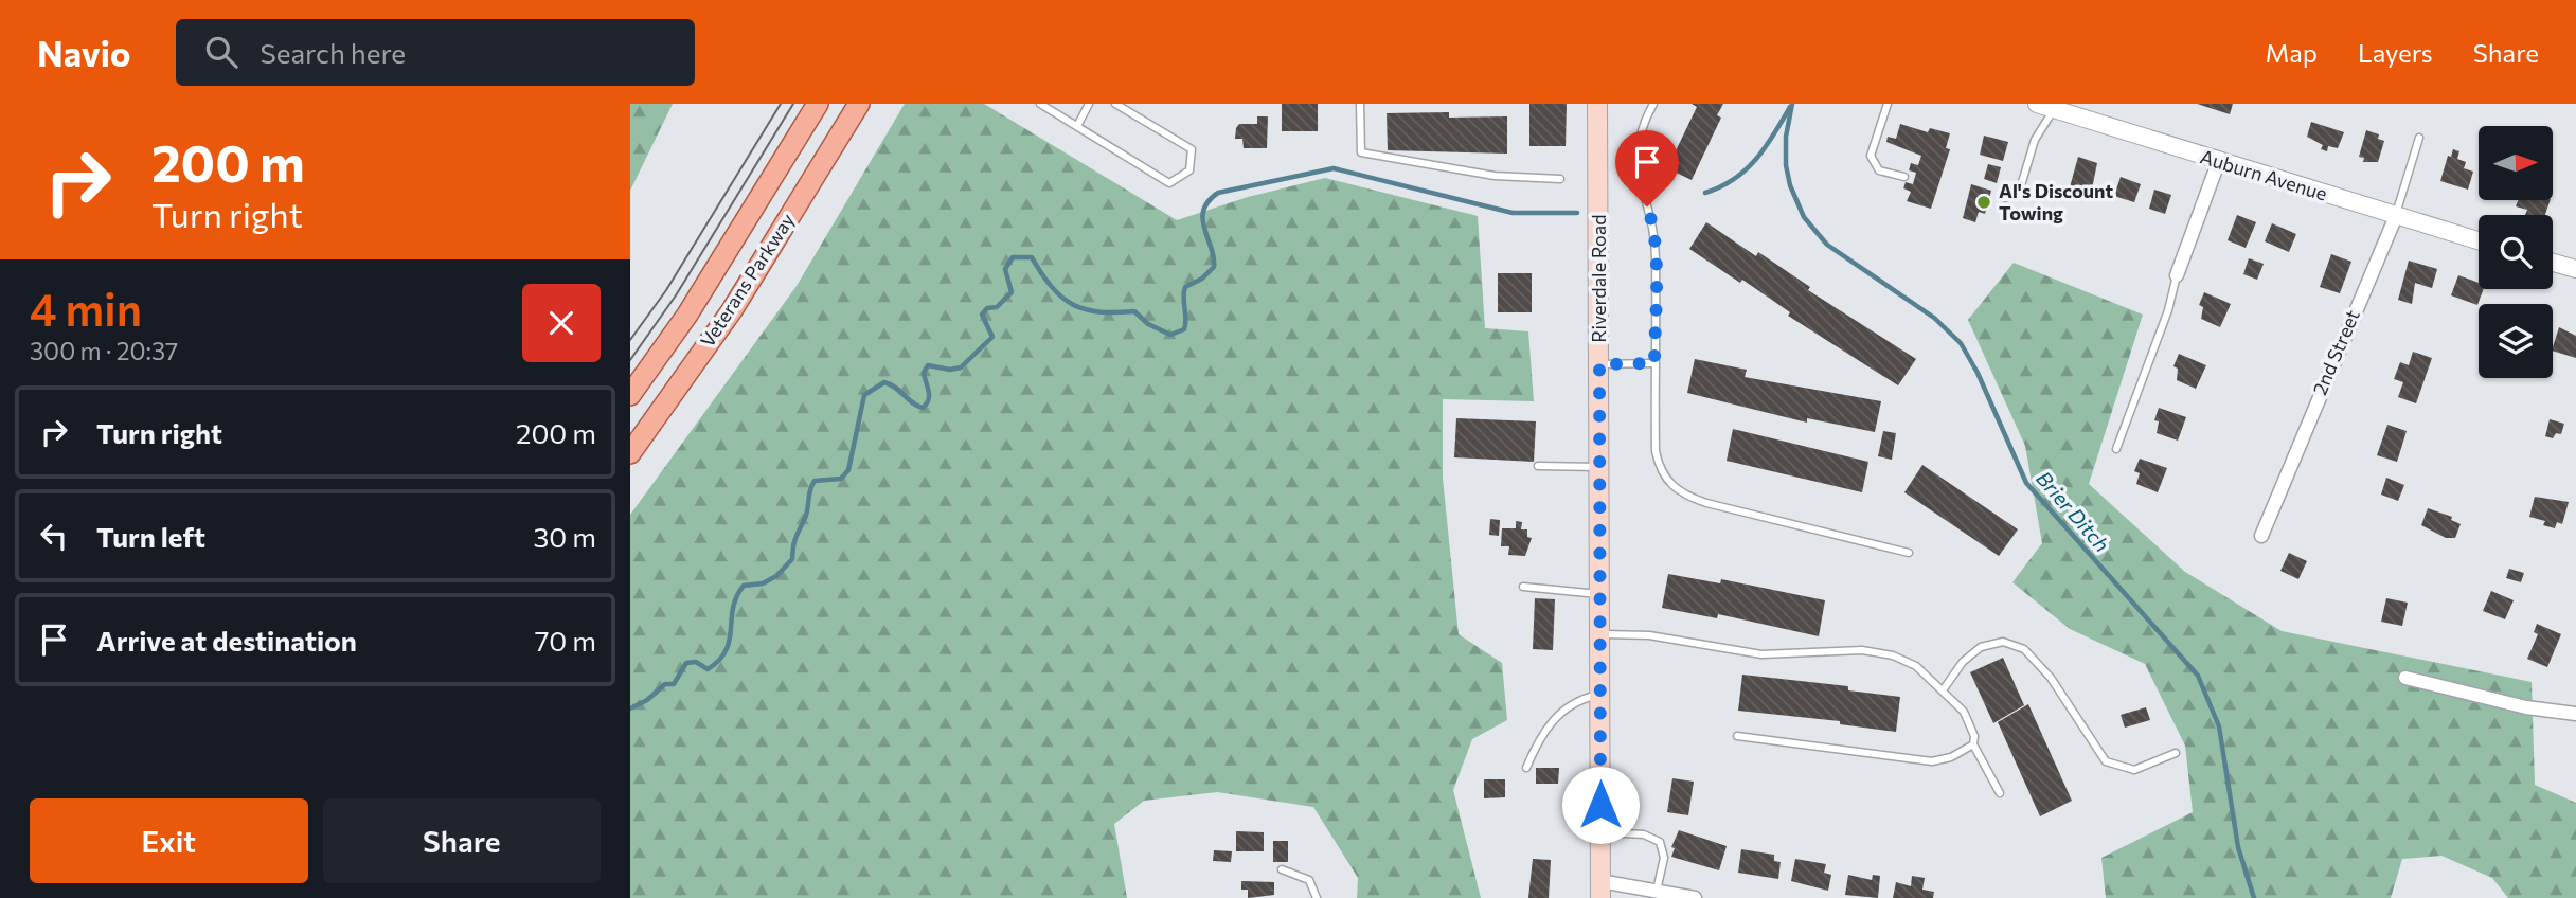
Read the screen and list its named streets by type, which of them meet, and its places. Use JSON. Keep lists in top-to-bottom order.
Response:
{
  "streets": {
    "main road": ["Riverdale Road", "Veterans Parkway"],
    "street": ["Auburn Avenue", "2nd Street"]
  },
  "crossings": [
    ["Auburn Avenue", "2nd Street"]
  ],
  "water": ["Brier Ditch"],
  "places": ["Al's Discount Towing"],
  "north": "right",
  "page": {
    "header": "Navio",
    "search": "Search here",
    "nav": ["Map", "Layers", "Share"],
    "turn": ["200 m", "Turn right"],
    "heading": ["4 min", "300 m · 20:37"],
    "list": [
      {
        "name": "Turn right",
        "value": "200 m"
      },
      {
        "name": "Turn left",
        "value": "30 m"
      },
      {
        "name": "Arrive at destination",
        "value": "70 m"
      }
    ],
    "buttons": ["Exit", "Share"]
  }
}
